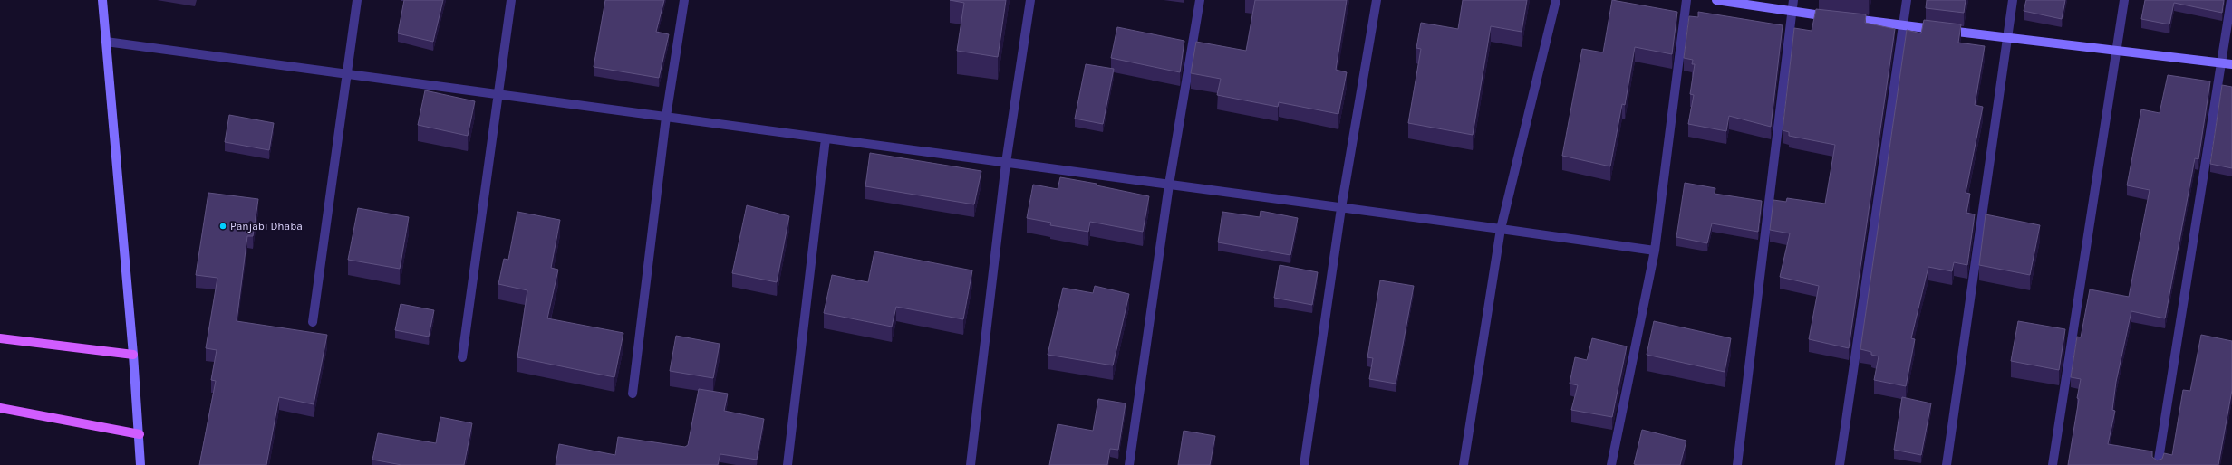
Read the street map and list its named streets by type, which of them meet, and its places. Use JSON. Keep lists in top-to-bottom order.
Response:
{
  "places": ["Panjabi Dhaba"]
}
